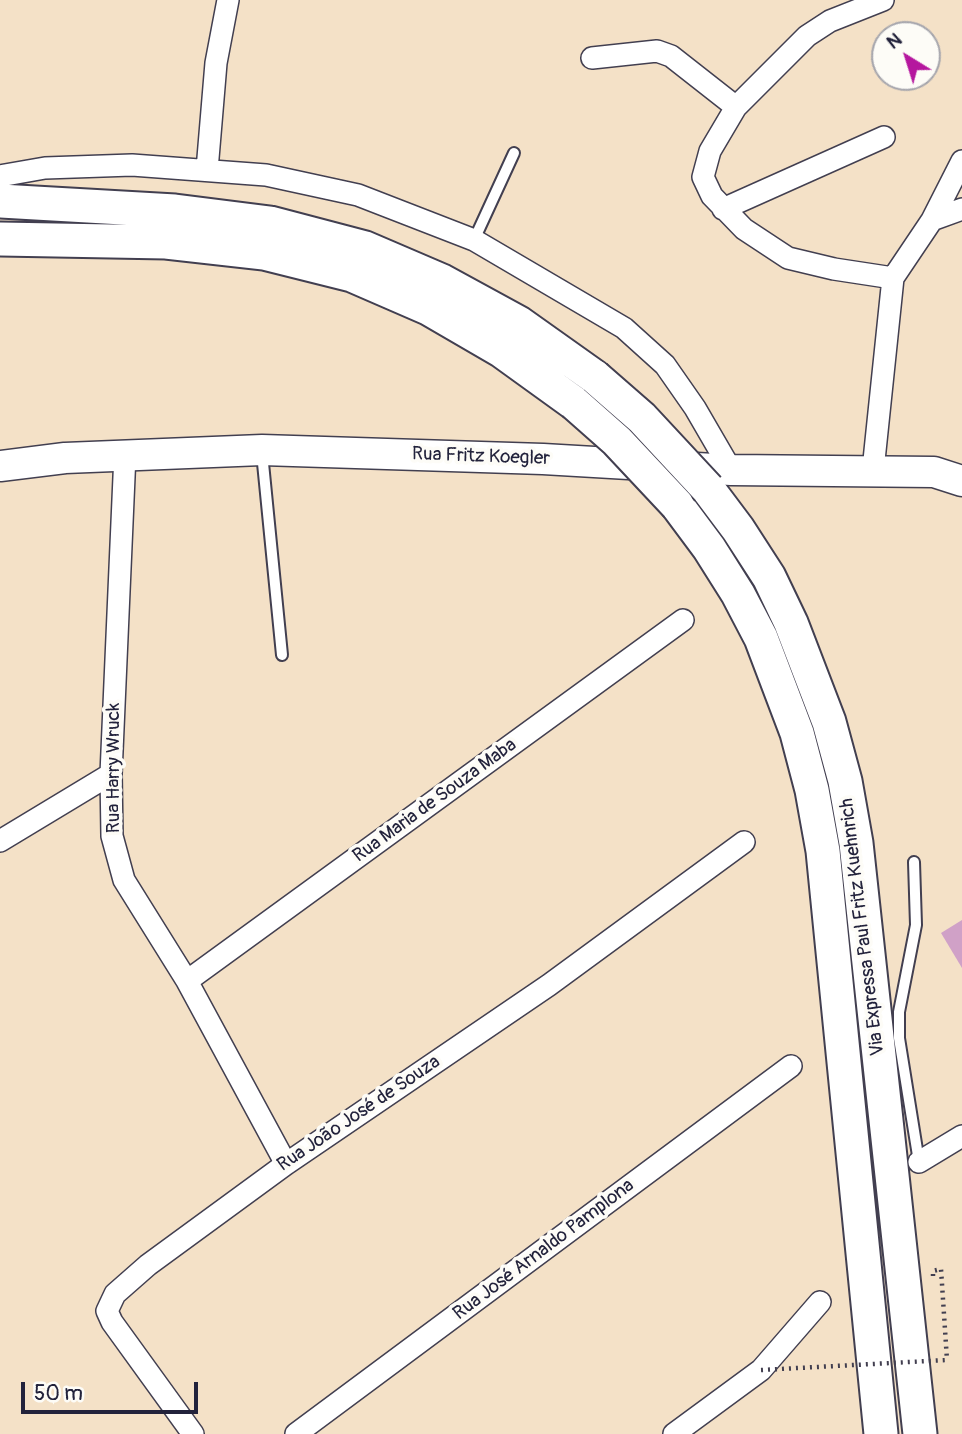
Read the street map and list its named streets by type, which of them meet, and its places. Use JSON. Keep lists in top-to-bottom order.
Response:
{
  "streets": {
    "main road": ["Via Expressa Paul Fritz Kuehnrich"],
    "street": [
      "Rua Fritz Koegler",
      "Rua Harry Wruck",
      "Rua Maria de Souza Maba",
      "Rua João José de Souza",
      "Rua José Arnaldo Pamplona"
    ]
  },
  "crossings": [
    ["Rua Fritz Koegler", "Rua Harry Wruck"],
    ["Rua Fritz Koegler", "Via Expressa Paul Fritz Kuehnrich"],
    ["Rua Harry Wruck", "Rua Maria de Souza Maba"],
    ["Rua Harry Wruck", "Rua João José de Souza"]
  ],
  "scale_bar": "50 m",
  "north": "top left"
}
